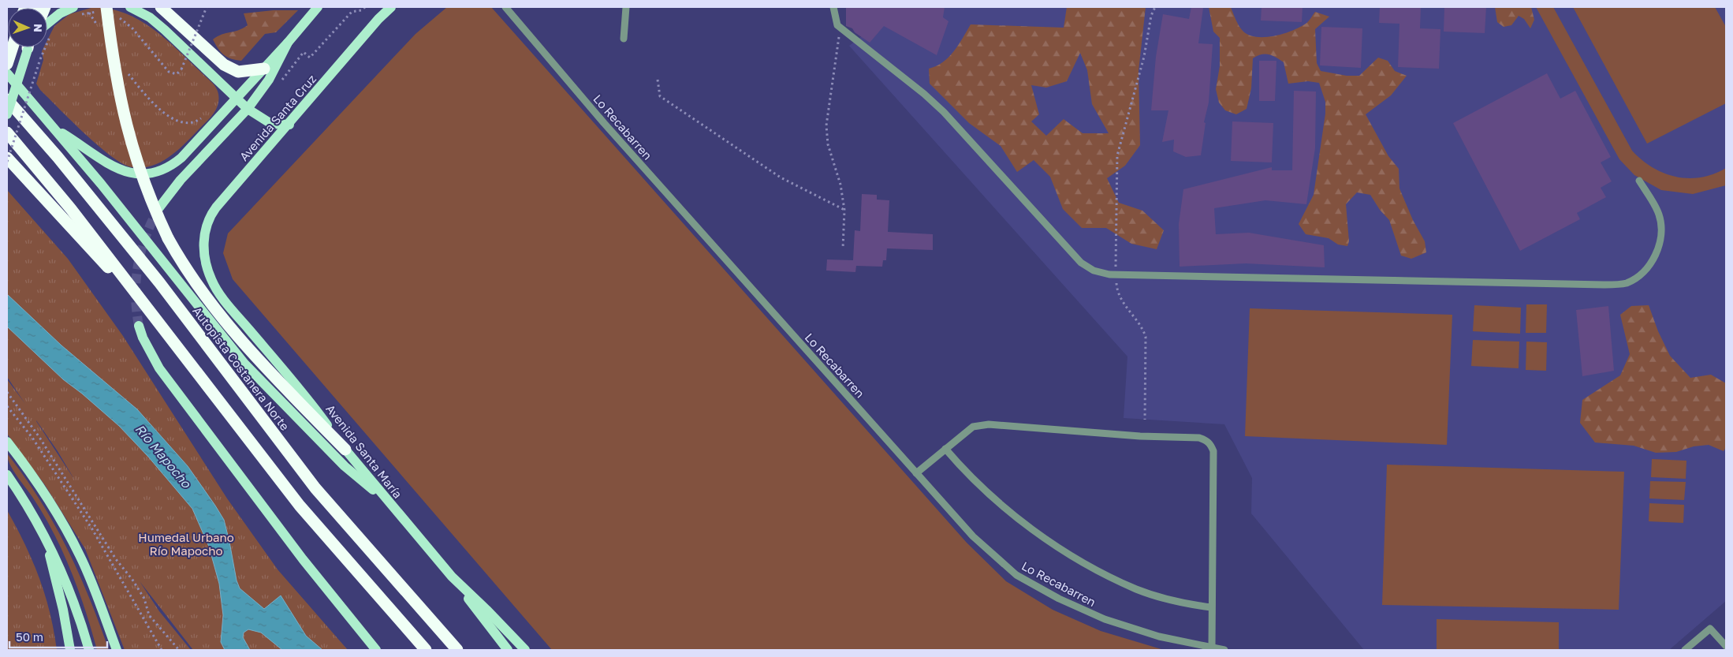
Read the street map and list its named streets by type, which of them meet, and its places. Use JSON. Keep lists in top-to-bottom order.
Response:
{
  "streets": {
    "highway": ["Autopista Costanera Norte"],
    "main road": ["Avenida Santa Cruz", "Avenida Santa María"],
    "lane": ["Lo Recabarren"]
  },
  "crossings": [
    ["Avenida Santa Cruz", "Avenida Santa María"]
  ],
  "water": ["Río Mapocho"],
  "parks": ["Humedal Urbano Río Mapocho"],
  "scale_bar": "50 m",
  "north": "right"
}
